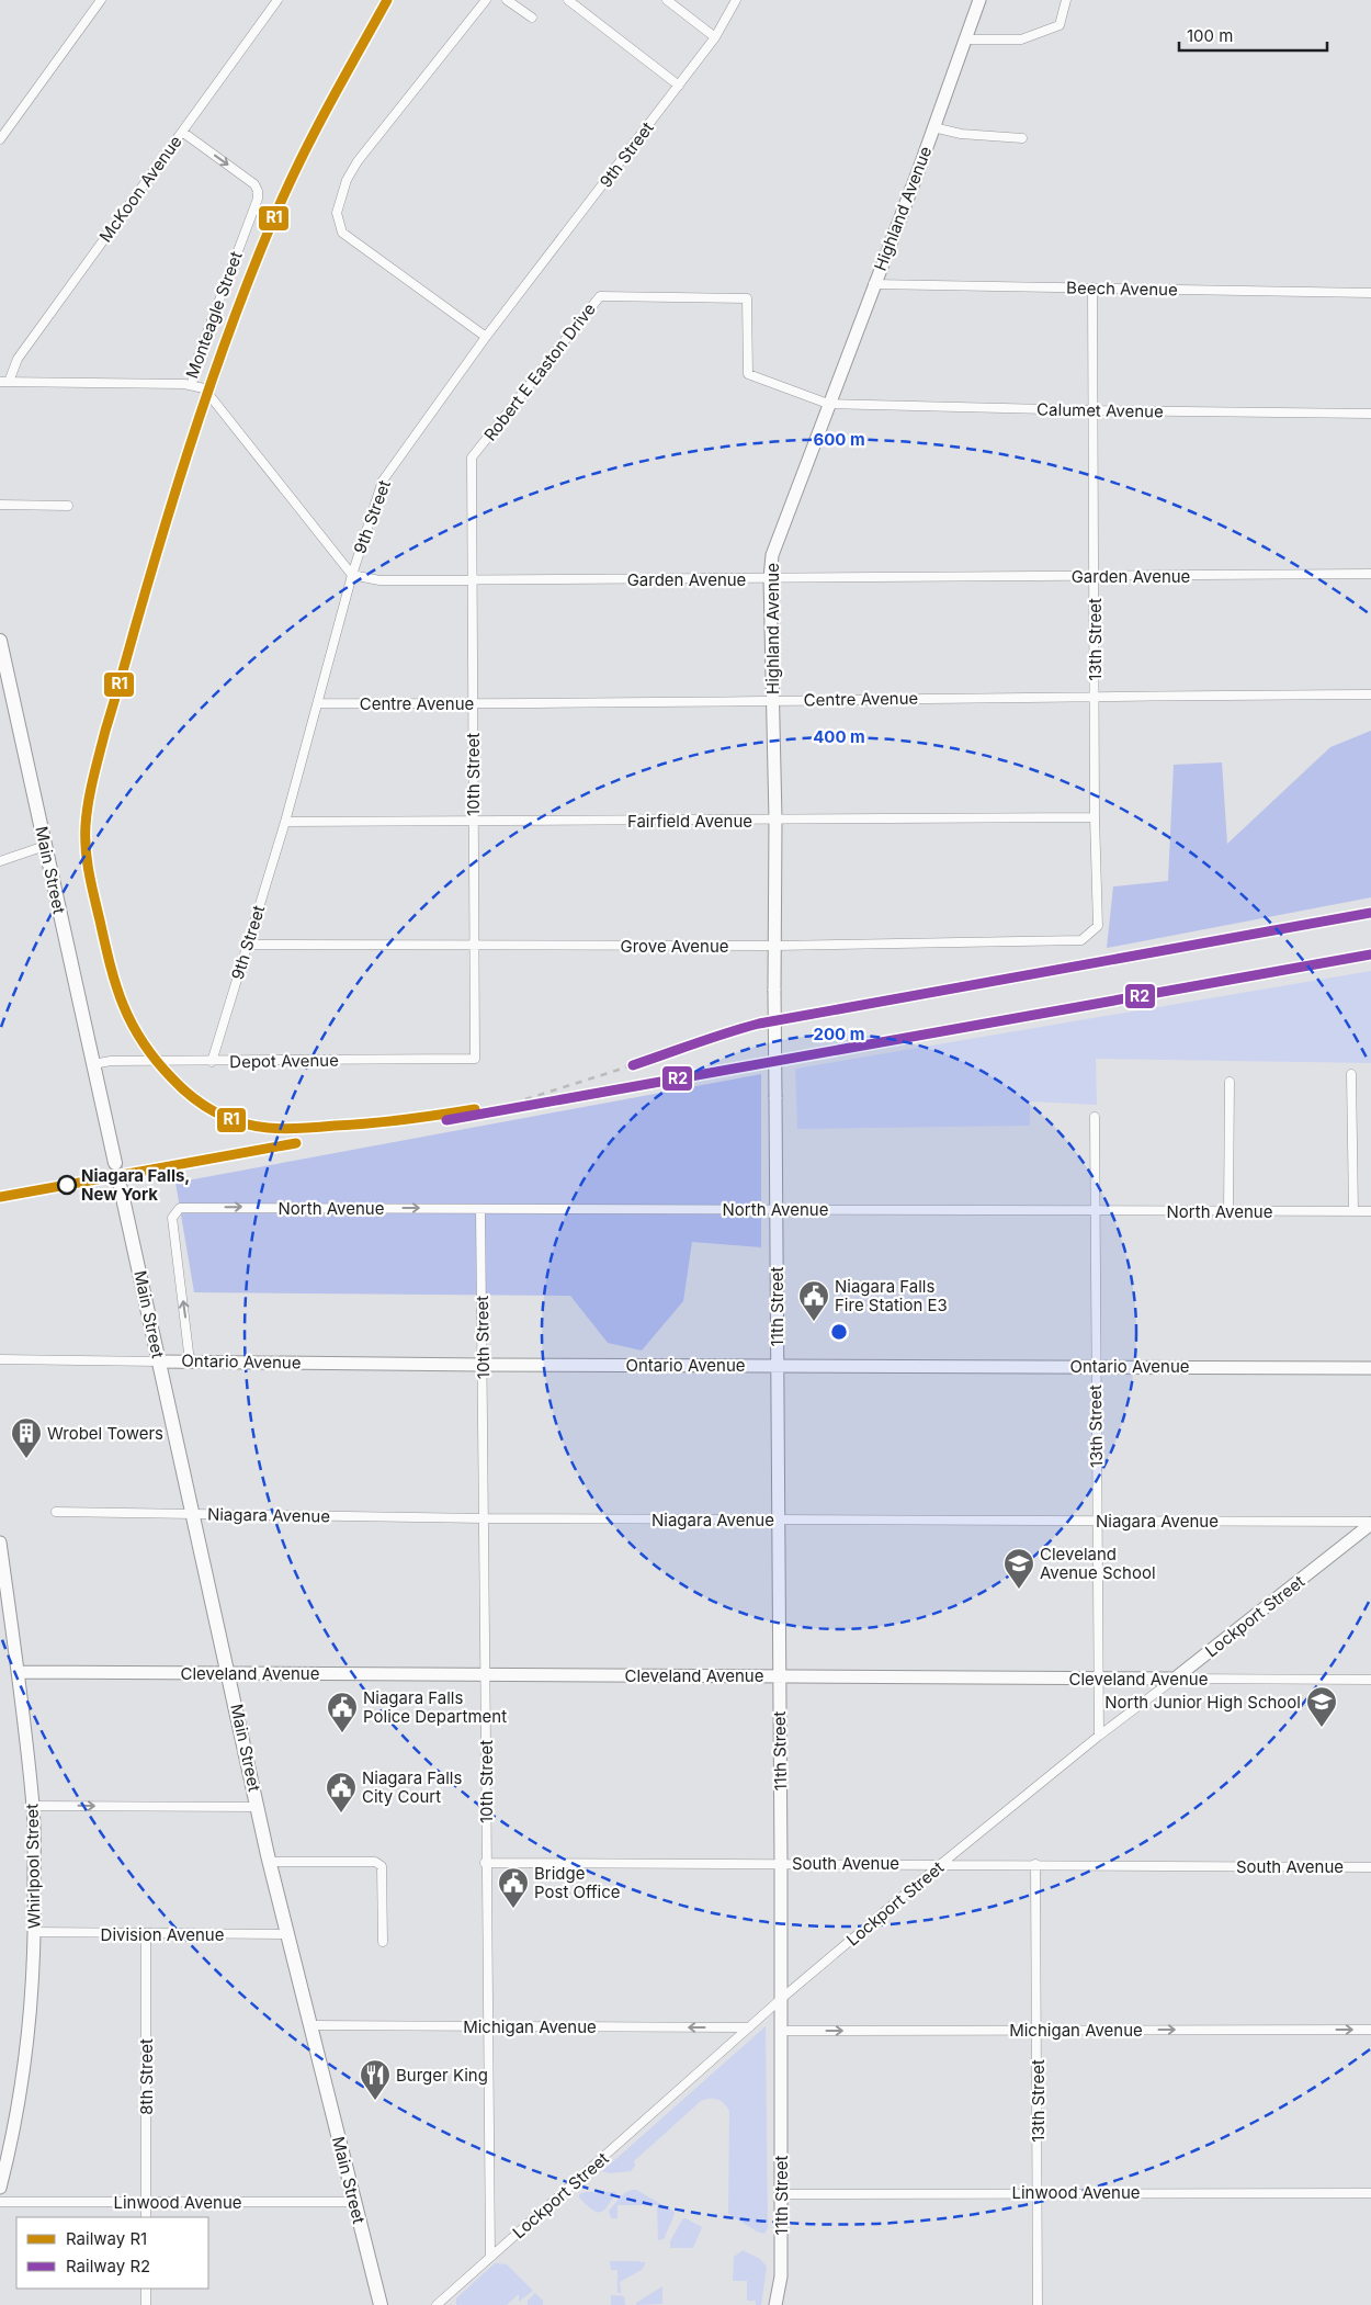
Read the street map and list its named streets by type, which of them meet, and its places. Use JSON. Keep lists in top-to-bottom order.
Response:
{
  "streets": {
    "main road": ["Main Street"],
    "street": [
      "9th Street",
      "McKoon Avenue",
      "Highland Avenue",
      "Beech Avenue",
      "Monteagle Street",
      "Robert E Easton Drive",
      "Calumet Avenue",
      "Garden Avenue",
      "13th Street",
      "Centre Avenue",
      "10th Street",
      "Fairfield Avenue",
      "Grove Avenue",
      "Depot Avenue",
      "North Avenue",
      "11th Street",
      "Ontario Avenue",
      "Niagara Avenue",
      "Lockport Street",
      "Cleveland Avenue",
      "South Avenue",
      "Whirlpool Street",
      "Division Avenue",
      "Michigan Avenue",
      "8th Street",
      "Linwood Avenue"
    ]
  },
  "crossings": [
    ["9th Street", "Garden Avenue"],
    ["9th Street", "Centre Avenue"],
    ["9th Street", "Fairfield Avenue"],
    ["9th Street", "Grove Avenue"],
    ["9th Street", "Depot Avenue"],
    ["McKoon Avenue", "Monteagle Street"],
    ["Highland Avenue", "Beech Avenue"],
    ["Highland Avenue", "Robert E Easton Drive"],
    ["Highland Avenue", "Calumet Avenue"],
    ["Highland Avenue", "Garden Avenue"],
    ["Highland Avenue", "Centre Avenue"],
    ["Highland Avenue", "Fairfield Avenue"],
    ["Highland Avenue", "Grove Avenue"],
    ["Highland Avenue", "11th Street"],
    ["Beech Avenue", "13th Street"],
    ["Robert E Easton Drive", "Calumet Avenue"],
    ["Robert E Easton Drive", "10th Street"],
    ["Calumet Avenue", "13th Street"],
    ["Garden Avenue", "13th Street"],
    ["Garden Avenue", "10th Street"],
    ["13th Street", "Centre Avenue"],
    ["13th Street", "Fairfield Avenue"],
    ["13th Street", "Grove Avenue"],
    ["13th Street", "North Avenue"],
    ["13th Street", "Ontario Avenue"],
    ["13th Street", "Niagara Avenue"],
    ["13th Street", "Lockport Street"],
    ["13th Street", "Cleveland Avenue"],
    ["13th Street", "South Avenue"],
    ["13th Street", "Michigan Avenue"],
    ["13th Street", "Linwood Avenue"],
    ["Centre Avenue", "10th Street"],
    ["10th Street", "Fairfield Avenue"],
    ["10th Street", "Grove Avenue"],
    ["10th Street", "Depot Avenue"],
    ["10th Street", "North Avenue"],
    ["10th Street", "Ontario Avenue"],
    ["10th Street", "Niagara Avenue"],
    ["10th Street", "Lockport Street"],
    ["10th Street", "Cleveland Avenue"],
    ["10th Street", "South Avenue"],
    ["10th Street", "Michigan Avenue"],
    ["Main Street", "Depot Avenue"],
    ["Main Street", "Ontario Avenue"],
    ["Main Street", "Niagara Avenue"],
    ["Main Street", "Cleveland Avenue"],
    ["Main Street", "Division Avenue"],
    ["Main Street", "Michigan Avenue"],
    ["Main Street", "Linwood Avenue"],
    ["North Avenue", "11th Street"],
    ["North Avenue", "Ontario Avenue"],
    ["11th Street", "Ontario Avenue"],
    ["11th Street", "Niagara Avenue"],
    ["11th Street", "Lockport Street"],
    ["11th Street", "Cleveland Avenue"],
    ["11th Street", "South Avenue"],
    ["11th Street", "Michigan Avenue"],
    ["11th Street", "Linwood Avenue"],
    ["Niagara Avenue", "Lockport Street"],
    ["Lockport Street", "Cleveland Avenue"],
    ["Lockport Street", "South Avenue"],
    ["Lockport Street", "Michigan Avenue"],
    ["Cleveland Avenue", "Whirlpool Street"],
    ["Whirlpool Street", "Division Avenue"],
    ["Division Avenue", "8th Street"],
    ["8th Street", "Linwood Avenue"]
  ],
  "one_way": ["Monteagle Street"],
  "places": {
    "other": ["Niagara Falls, New York"],
    "public building": [
      "Niagara Falls Fire Station E3",
      "Niagara Falls Police Department",
      "Niagara Falls City Court",
      "Bridge Post Office"
    ],
    "building": ["Wrobel Towers"],
    "school or university": ["Cleveland Avenue School", "North Junior High School"],
    "restaurant": ["Burger King"]
  },
  "lines": ["rail line R1", "rail line R2"],
  "legend": ["Railway R1", "Railway R2"],
  "scale_bar": "100 m",
  "rings": ["600 m", "400 m", "200 m"]
}
